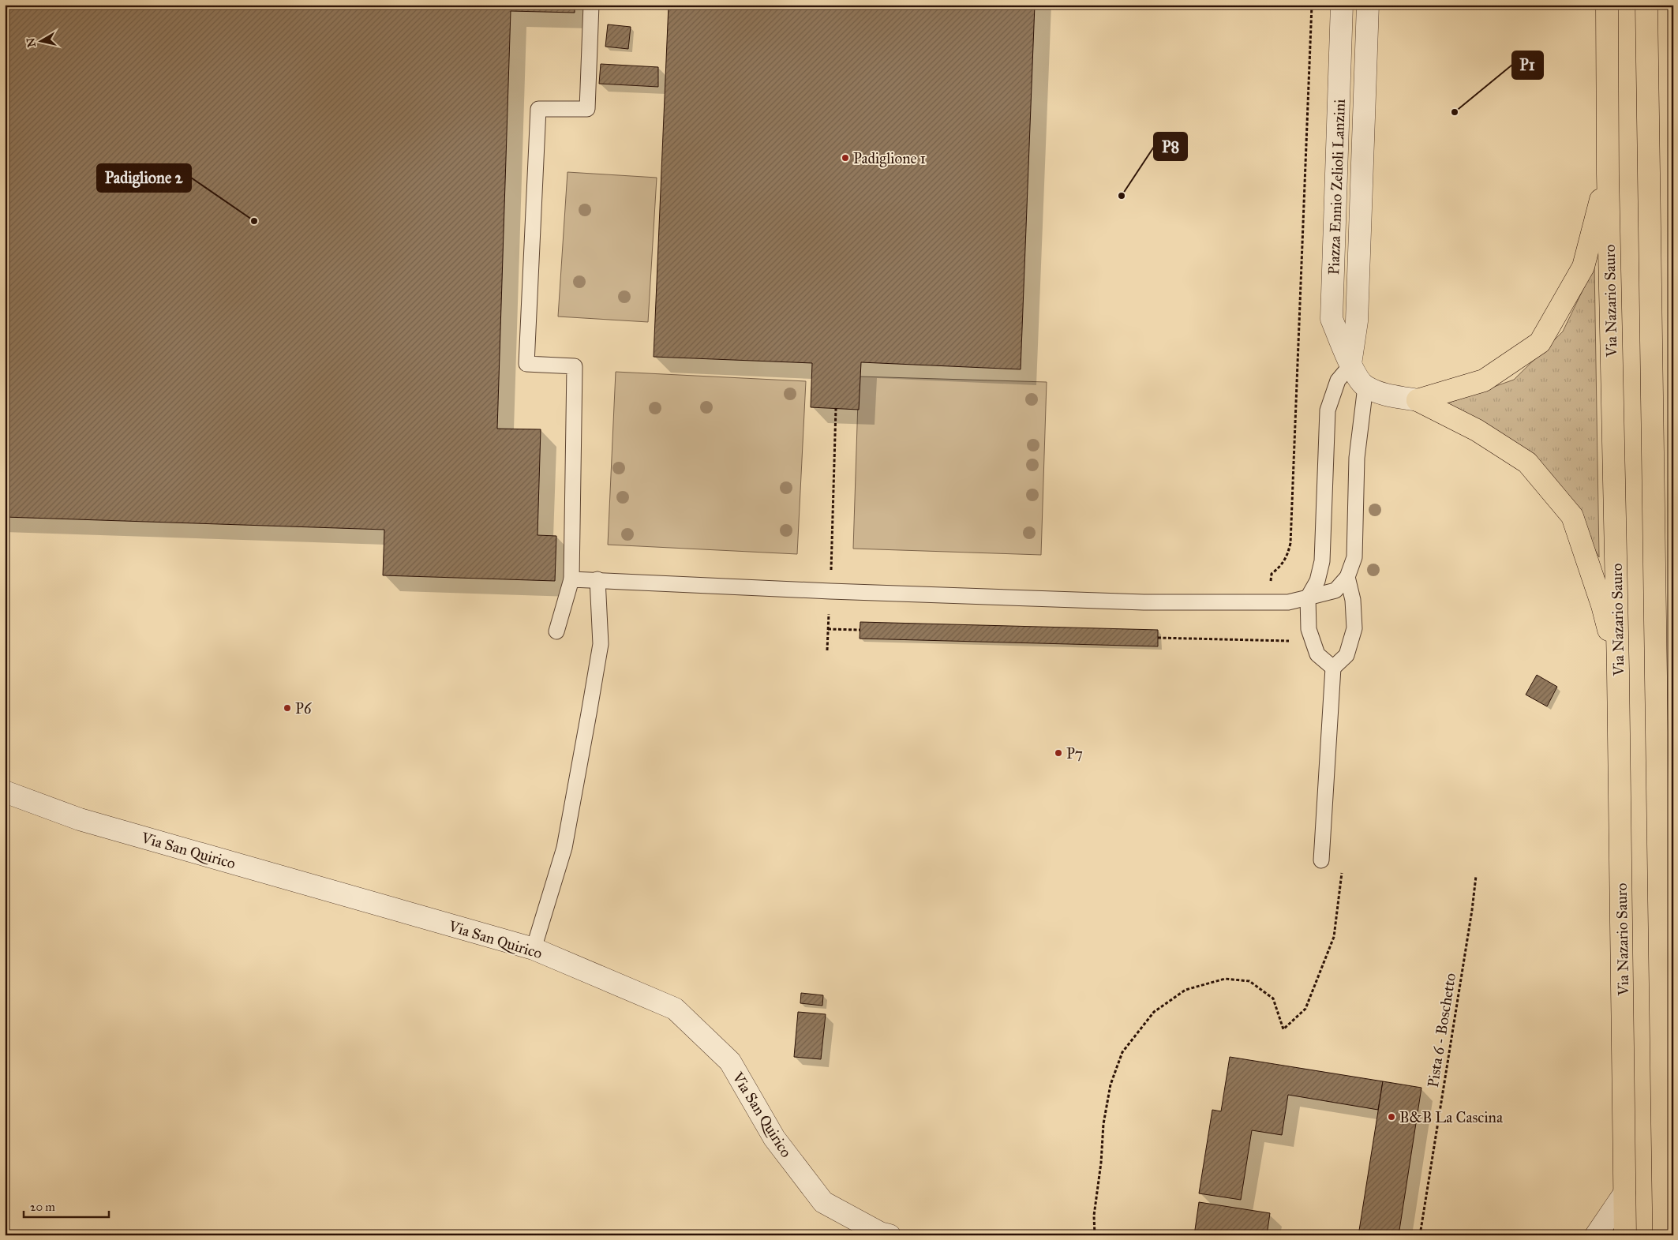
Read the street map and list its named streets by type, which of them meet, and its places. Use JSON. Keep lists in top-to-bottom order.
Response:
{
  "streets": {
    "highway": ["Via Nazario Sauro"],
    "street": ["Piazza Ennio Zelioli Lanzini", "Via San Quirico"],
    "path": ["Pista 6 - Boschetto"]
  },
  "places": [
    "P1",
    "Padiglione 1",
    "P8",
    "Padiglione 2",
    "P6",
    "P7",
    "B&B La Cascina"
  ],
  "scale_bar": "20 m",
  "north": "left"
}
